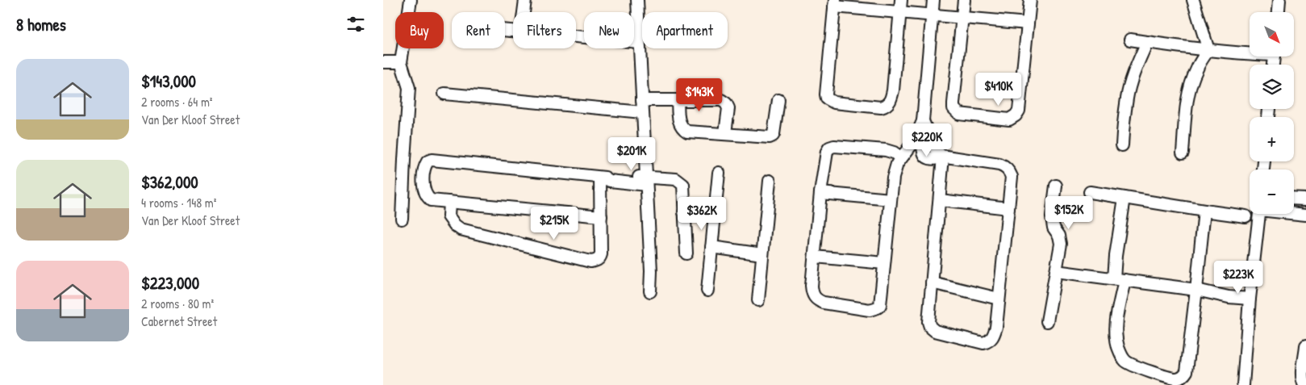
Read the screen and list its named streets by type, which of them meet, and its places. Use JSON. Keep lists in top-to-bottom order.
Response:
{
  "north": "bottom right",
  "page": {
    "heading": "8 homes",
    "map_buttons": ["+", "−"],
    "chip": [
      "Buy",
      "Rent",
      "Filters",
      "New",
      "Apartment"
    ],
    "list": [
      {
        "name": "$143,000",
        "note": "2 rooms · 64 m² · Van Der Kloof Street"
      },
      {
        "name": "$362,000",
        "note": "4 rooms · 148 m² · Van Der Kloof Street"
      },
      {
        "name": "$223,000",
        "note": "2 rooms · 80 m² · Cabernet Street"
      }
    ],
    "price": [
      "$410K",
      "$143K",
      "$220K",
      "$201K",
      "$152K",
      "$362K",
      "$215K",
      "$223K"
    ]
  }
}
